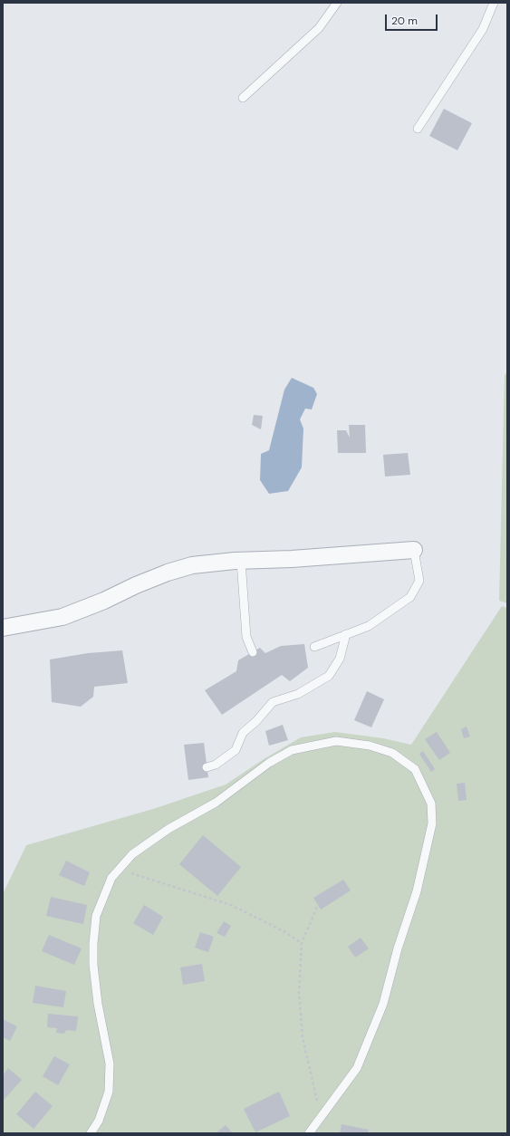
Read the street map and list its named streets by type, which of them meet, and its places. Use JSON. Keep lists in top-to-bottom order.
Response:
{
  "scale_bar": "20 m"
}
